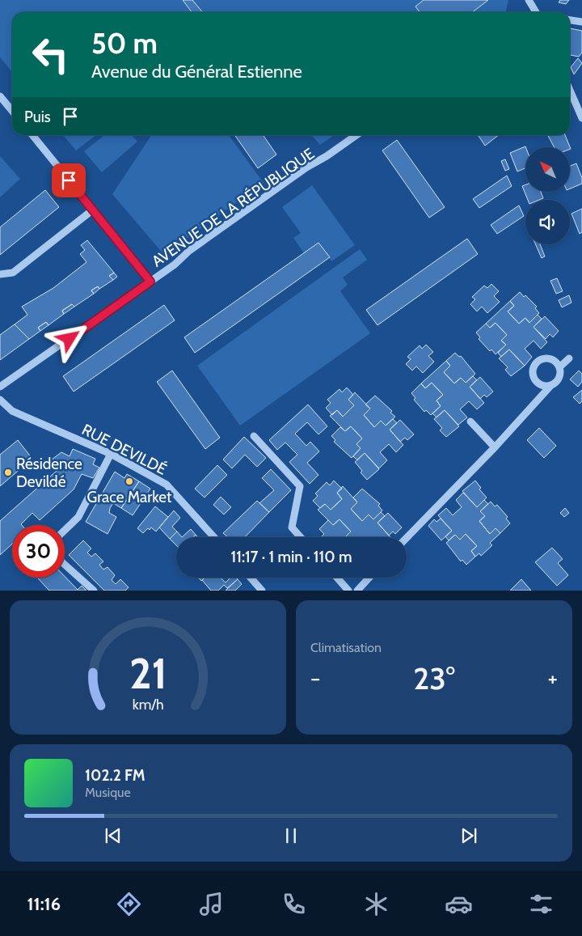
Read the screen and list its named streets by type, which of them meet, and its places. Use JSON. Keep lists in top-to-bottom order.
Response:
{
  "streets": {
    "street": ["AVENUE DE LA RÉPUBLIQUE", "RUE DEVILDÉ"]
  },
  "places": ["Résidence Devildé", "Grace Market"],
  "north": "top left",
  "page": {
    "turn": ["50 m", "Avenue du Général Estienne"],
    "then": "Puis",
    "limit": "30",
    "trip": "11:17 · 1 min · 110 m",
    "tile": "Climatisation",
    "heat": ["−", "23°", "+"],
    "song": ["102.2 FM", "Musique"],
    "tabs": "11:16",
    "gauge": ["21", "km/h"]
  }
}
